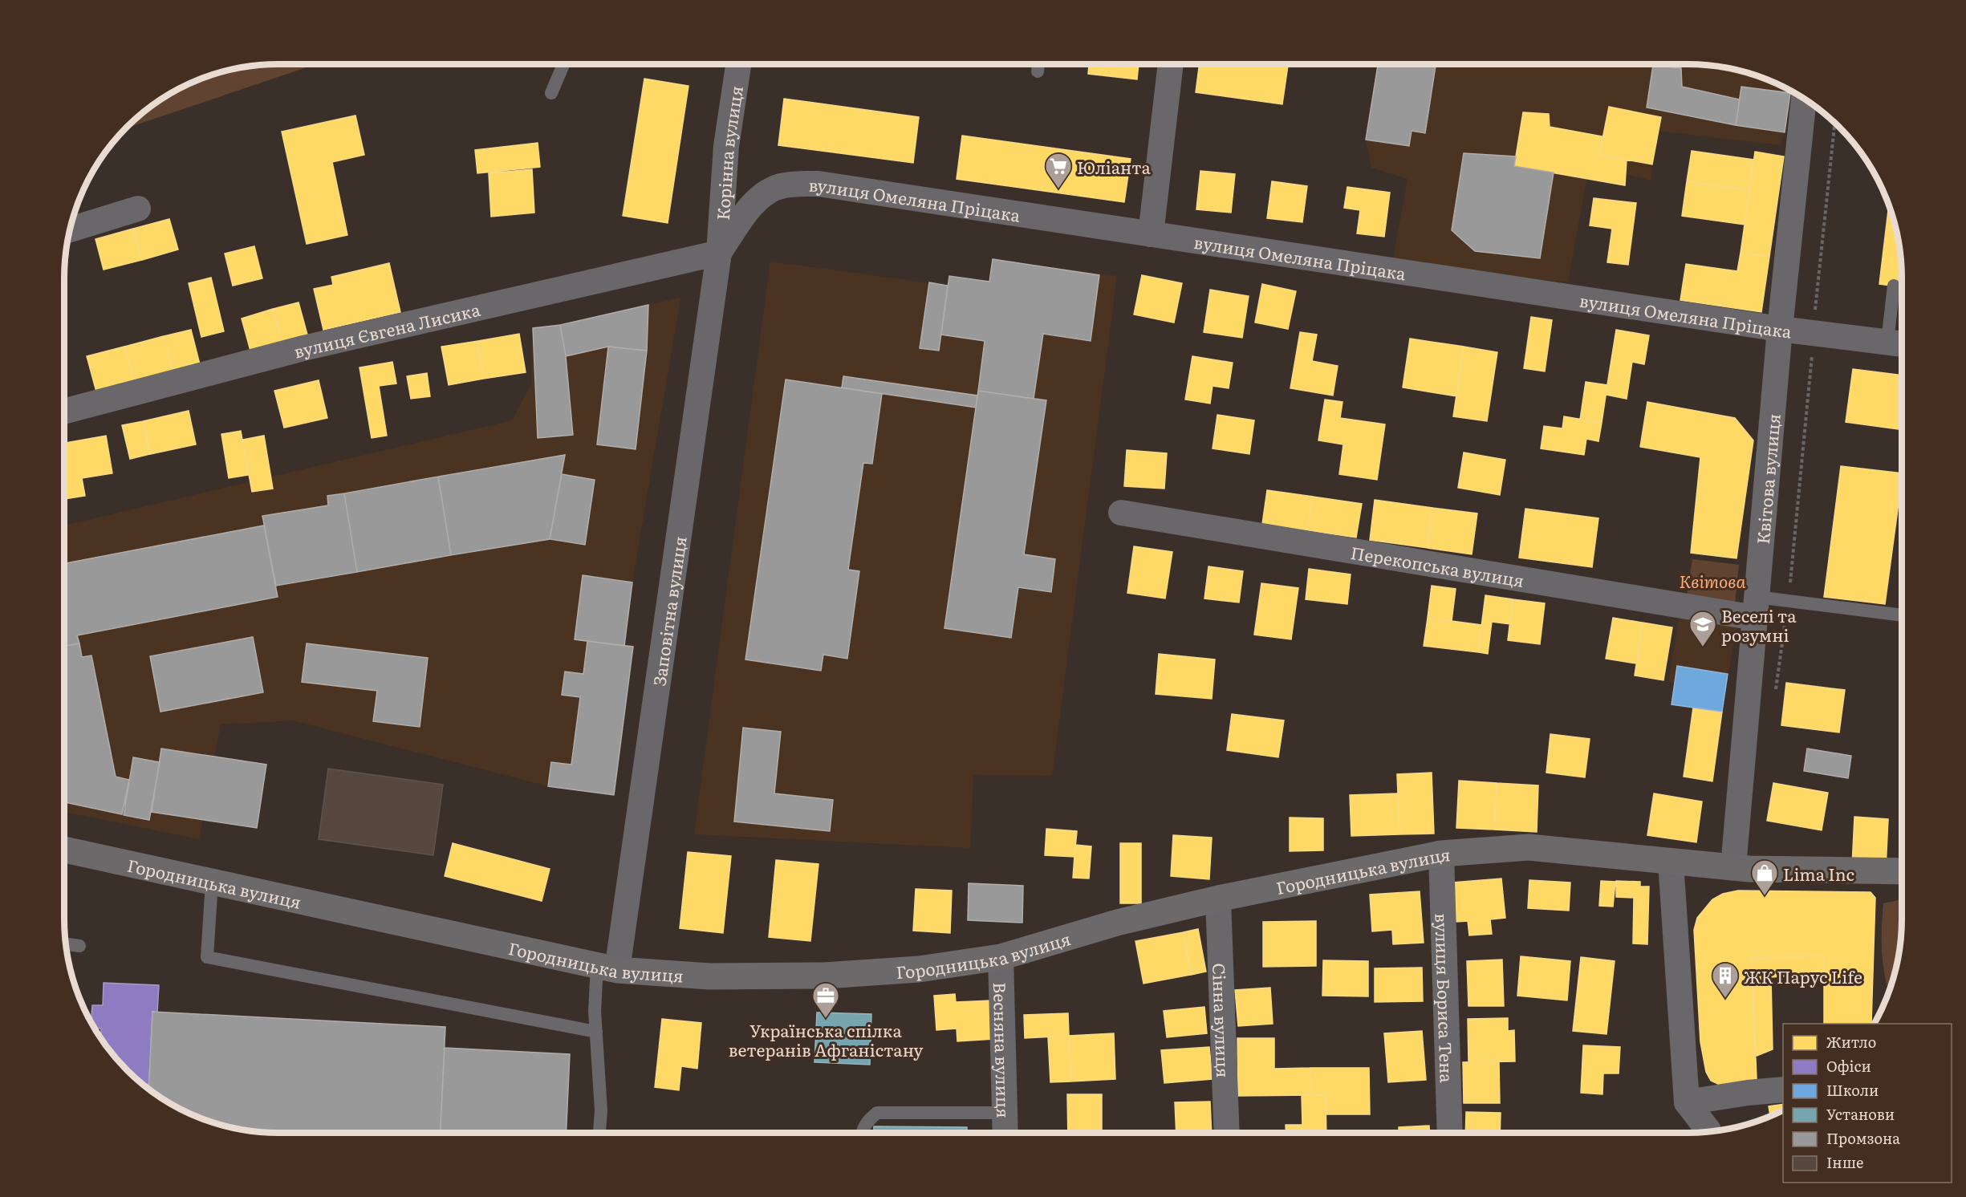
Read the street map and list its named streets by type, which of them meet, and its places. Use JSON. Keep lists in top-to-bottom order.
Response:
{
  "streets": {
    "street": [
      "Корінна вулиця",
      "вулиця Омеляна Пріцака",
      "вулиця Євгена Лисика",
      "Квітова вулиця",
      "Перекопська вулиця",
      "Заповітна вулиця",
      "Городницька вулиця",
      "вулиця Бориса Тена",
      "Сінна вулиця",
      "Весняна вулиця"
    ]
  },
  "crossings": [
    ["Корінна вулиця", "вулиця Омеляна Пріцака"],
    ["Корінна вулиця", "вулиця Євгена Лисика"],
    ["Корінна вулиця", "Заповітна вулиця"],
    ["вулиця Омеляна Пріцака", "вулиця Євгена Лисика"],
    ["вулиця Омеляна Пріцака", "Квітова вулиця"],
    ["вулиця Омеляна Пріцака", "Заповітна вулиця"],
    ["вулиця Євгена Лисика", "Заповітна вулиця"],
    ["Квітова вулиця", "Перекопська вулиця"],
    ["Квітова вулиця", "Городницька вулиця"],
    ["Заповітна вулиця", "Городницька вулиця"],
    ["Городницька вулиця", "вулиця Бориса Тена"],
    ["Городницька вулиця", "Сінна вулиця"],
    ["Городницька вулиця", "Весняна вулиця"]
  ],
  "parks": ["Квітова"],
  "places": {
    "supermarket": ["Юліанта"],
    "school or university": ["Веселі та розумні"],
    "shop": ["Lima Inc"],
    "building": ["ЖК Парус Life"],
    "office": ["Українська спілка ветеранів Афганістану"]
  },
  "legend": [
    "Житло",
    "Офіси",
    "Школи",
    "Установи",
    "Промзона",
    "Інше"
  ]
}
